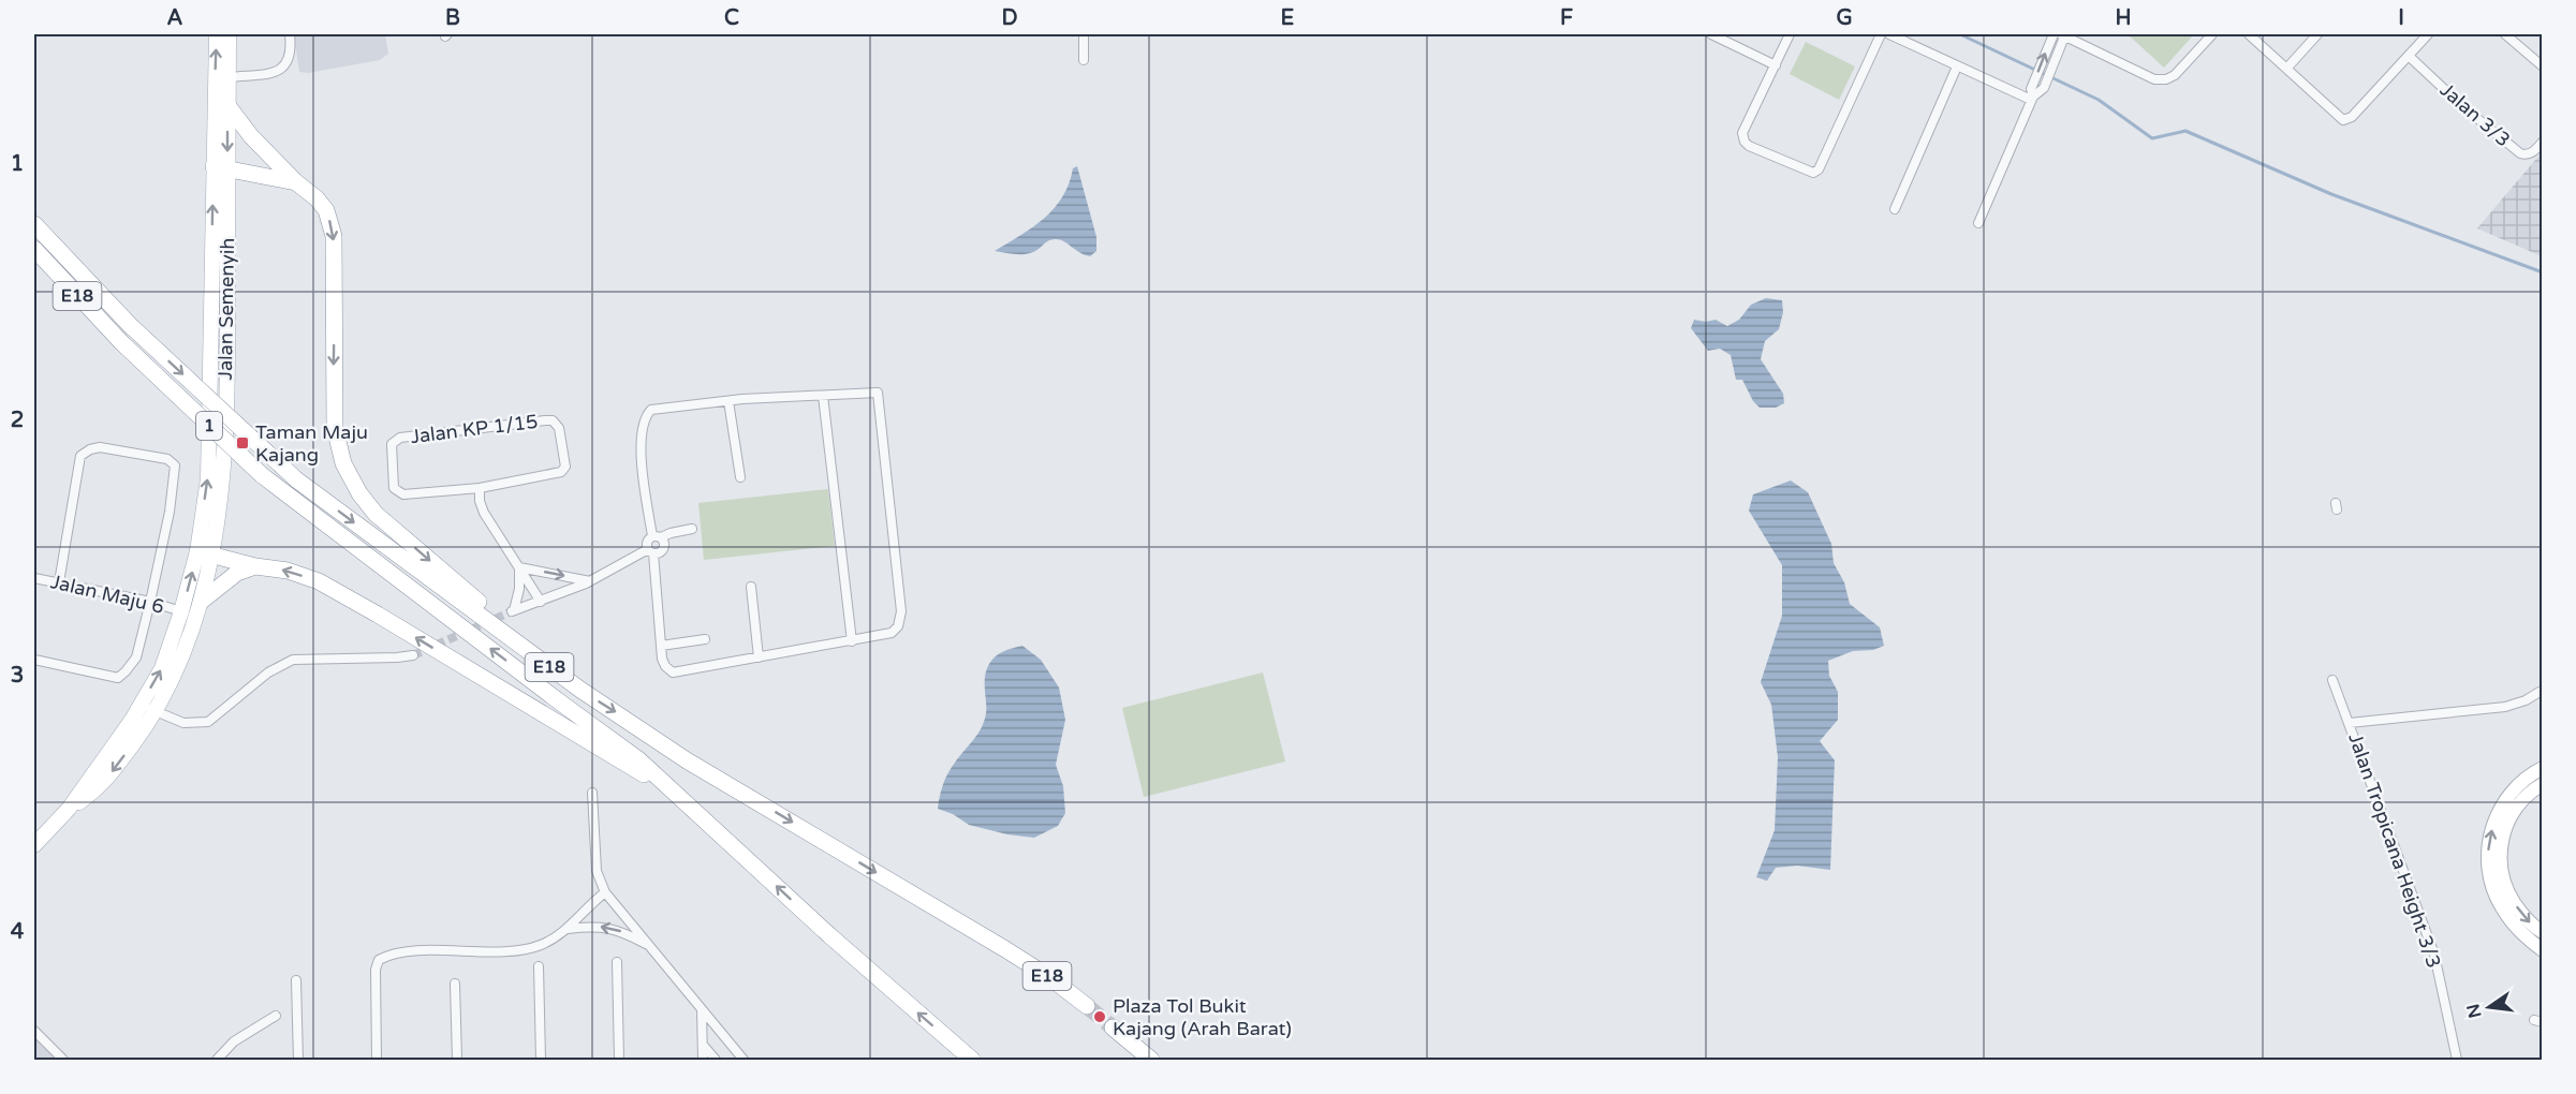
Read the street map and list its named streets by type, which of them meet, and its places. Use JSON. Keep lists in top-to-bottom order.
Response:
{
  "streets": {
    "highway": ["E18"],
    "main road": ["Jalan Semenyih", "1"],
    "street": [
      "Jalan 3/3",
      "Jalan KP 1/15",
      "Jalan Maju 6",
      "Jalan Tropicana Height 3/3"
    ]
  },
  "crossings": [
    ["Jalan Semenyih", "Jalan Maju 6"]
  ],
  "places": {
    "transit": ["Taman Maju Kajang"],
    "other": ["Plaza Tol Bukit Kajang (Arah Barat)"]
  },
  "north": "left",
  "grid": {
    "columns": [
      "A",
      "B",
      "C",
      "D",
      "E",
      "F",
      "G",
      "H",
      "I"
    ],
    "rows": [
      "1",
      "2",
      "3",
      "4"
    ]
  }
}
